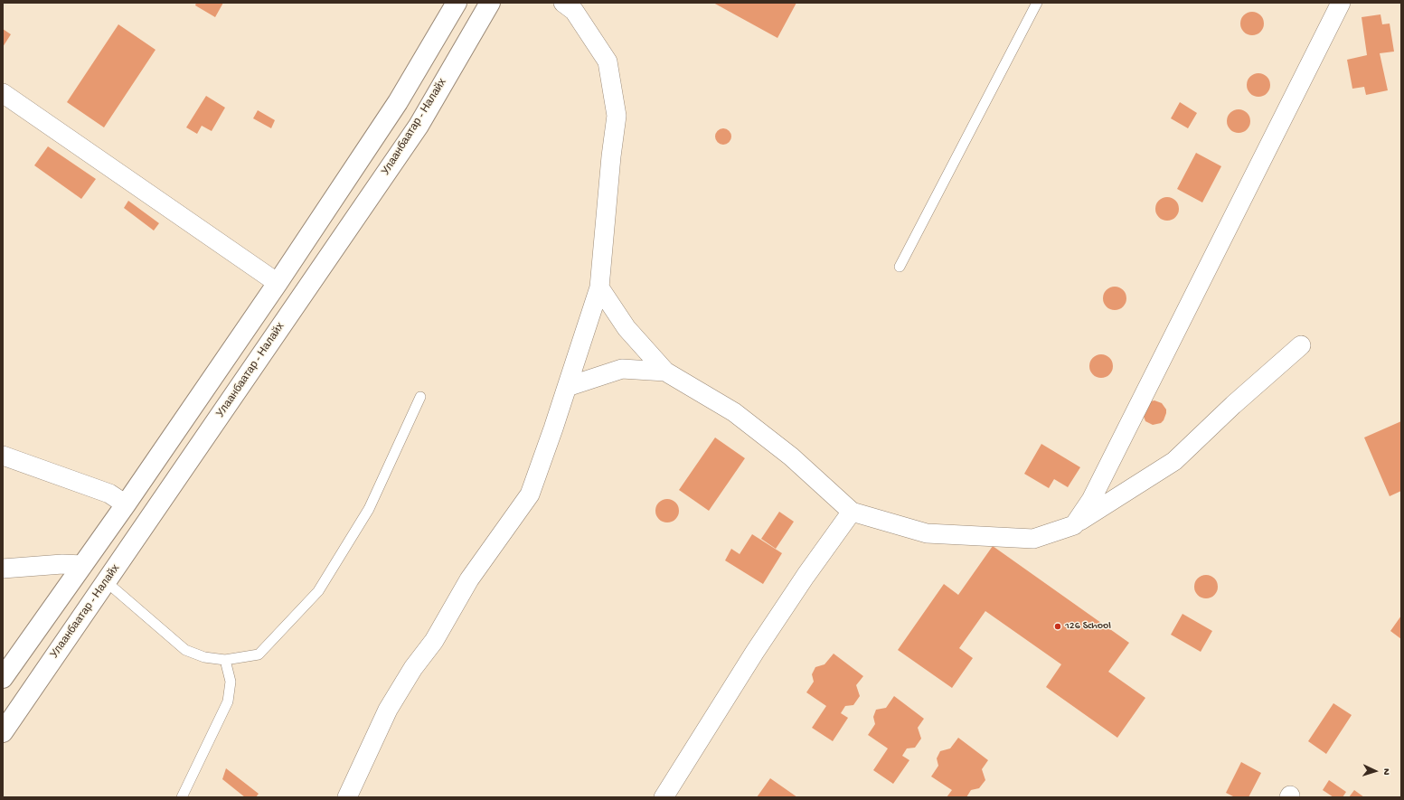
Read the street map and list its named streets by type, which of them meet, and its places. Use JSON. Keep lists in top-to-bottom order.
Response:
{
  "streets": {
    "highway": ["Улаанбаатар - Налайх"]
  },
  "places": ["126 School"],
  "north": "right"
}
